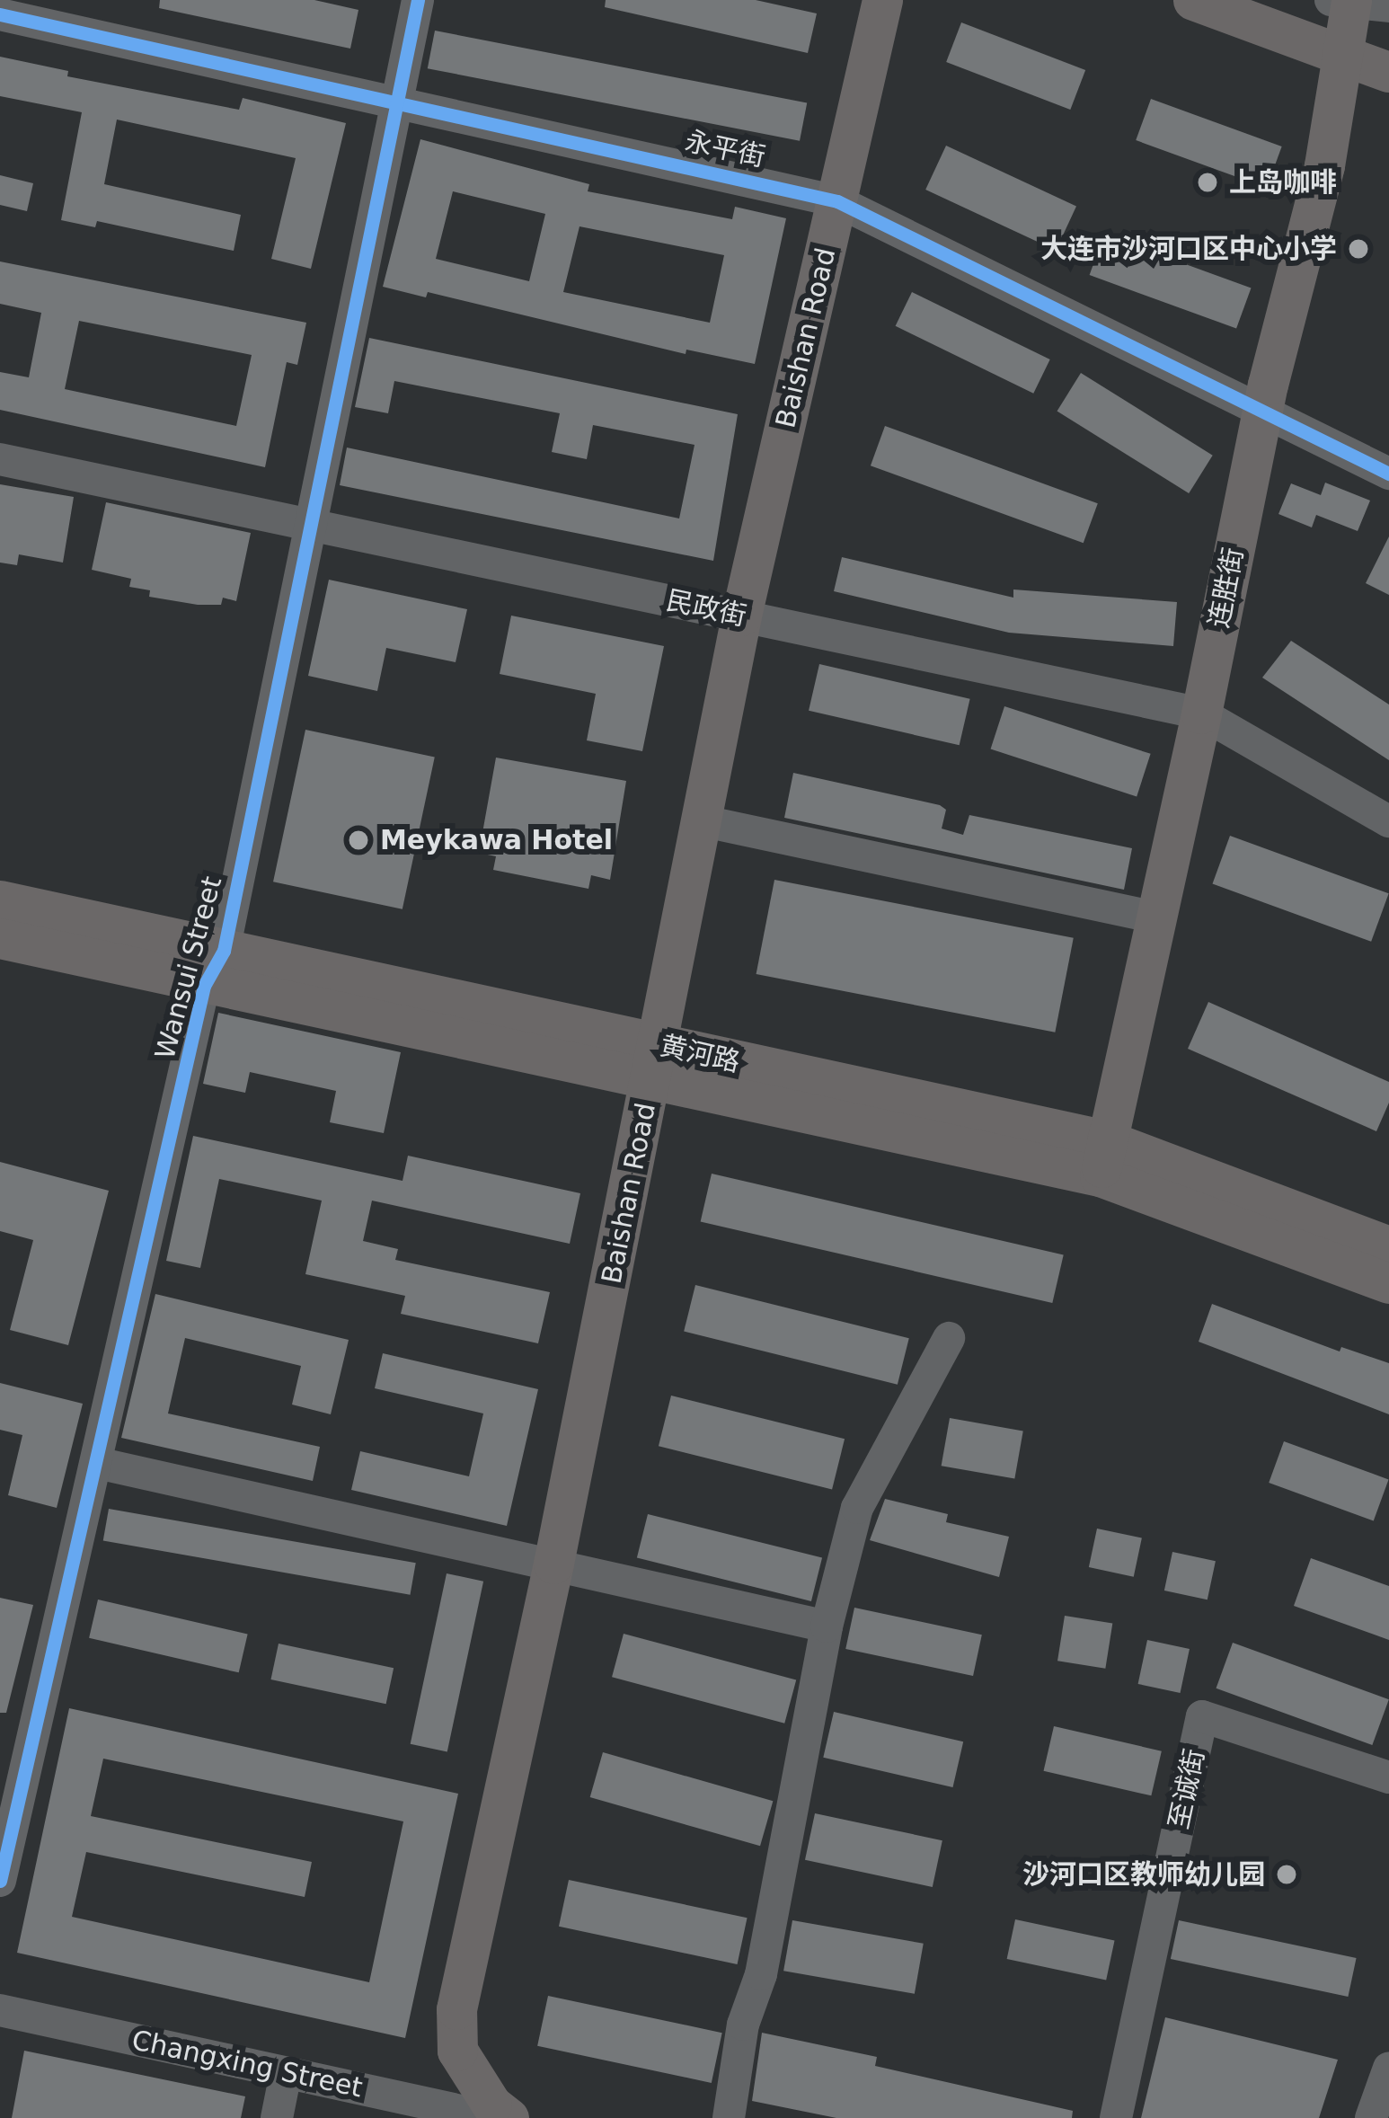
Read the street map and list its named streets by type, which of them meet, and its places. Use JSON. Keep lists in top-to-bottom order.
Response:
{
  "streets": {
    "main road": ["Baishan Road", "连胜街", "黄河路"],
    "street": [
      "永平街",
      "民政街",
      "Wansui Street",
      "至诚街",
      "Changxing Street"
    ]
  },
  "crossings": [
    ["永平街", "Baishan Road"],
    ["永平街", "连胜街"],
    ["永平街", "Wansui Street"],
    ["Baishan Road", "民政街"],
    ["Baishan Road", "黄河路"],
    ["连胜街", "民政街"],
    ["连胜街", "黄河路"],
    ["民政街", "Wansui Street"],
    ["Wansui Street", "黄河路"]
  ],
  "places": [
    "上岛咖啡",
    "大连市沙河口区中心小学",
    "Meykawa Hotel",
    "沙河口区教师幼儿园"
  ]
}
